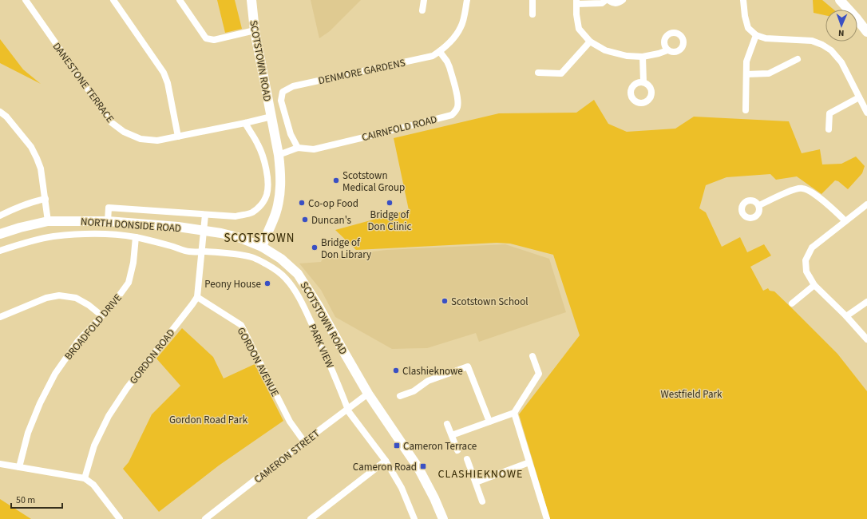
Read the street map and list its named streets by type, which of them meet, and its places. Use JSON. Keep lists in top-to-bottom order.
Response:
{
  "streets": {
    "main road": ["SCOTSTOWN ROAD", "NORTH DONSIDE ROAD"],
    "street": [
      "DENMORE GARDENS",
      "DANESTONE TERRACE",
      "CAIRNFOLD ROAD",
      "BROADFOLD DRIVE",
      "PARK VIEW",
      "GORDON ROAD",
      "GORDON AVENUE",
      "CAMERON STREET"
    ]
  },
  "crossings": [
    ["SCOTSTOWN ROAD", "DANESTONE TERRACE"],
    ["SCOTSTOWN ROAD", "CAIRNFOLD ROAD"],
    ["SCOTSTOWN ROAD", "NORTH DONSIDE ROAD"],
    ["SCOTSTOWN ROAD", "CAMERON STREET"],
    ["DENMORE GARDENS", "CAIRNFOLD ROAD"],
    ["NORTH DONSIDE ROAD", "BROADFOLD DRIVE"],
    ["NORTH DONSIDE ROAD", "PARK VIEW"],
    ["PARK VIEW", "CAMERON STREET"],
    ["GORDON ROAD", "GORDON AVENUE"],
    ["GORDON AVENUE", "CAMERON STREET"]
  ],
  "districts": ["SCOTSTOWN", "CLASHIEKNOWE"],
  "parks": ["Westfield Park", "Gordon Road Park"],
  "places": {
    "other": [
      "Scotstown Medical Group",
      "Co-op Food",
      "Bridge of Don Clinic",
      "Duncan's",
      "Bridge of Don Library",
      "Peony House",
      "Scotstown School",
      "Clashieknowe"
    ],
    "transit": ["Cameron Terrace", "Cameron Road"]
  },
  "scale_bar": "50 m",
  "north": "bottom"
}
